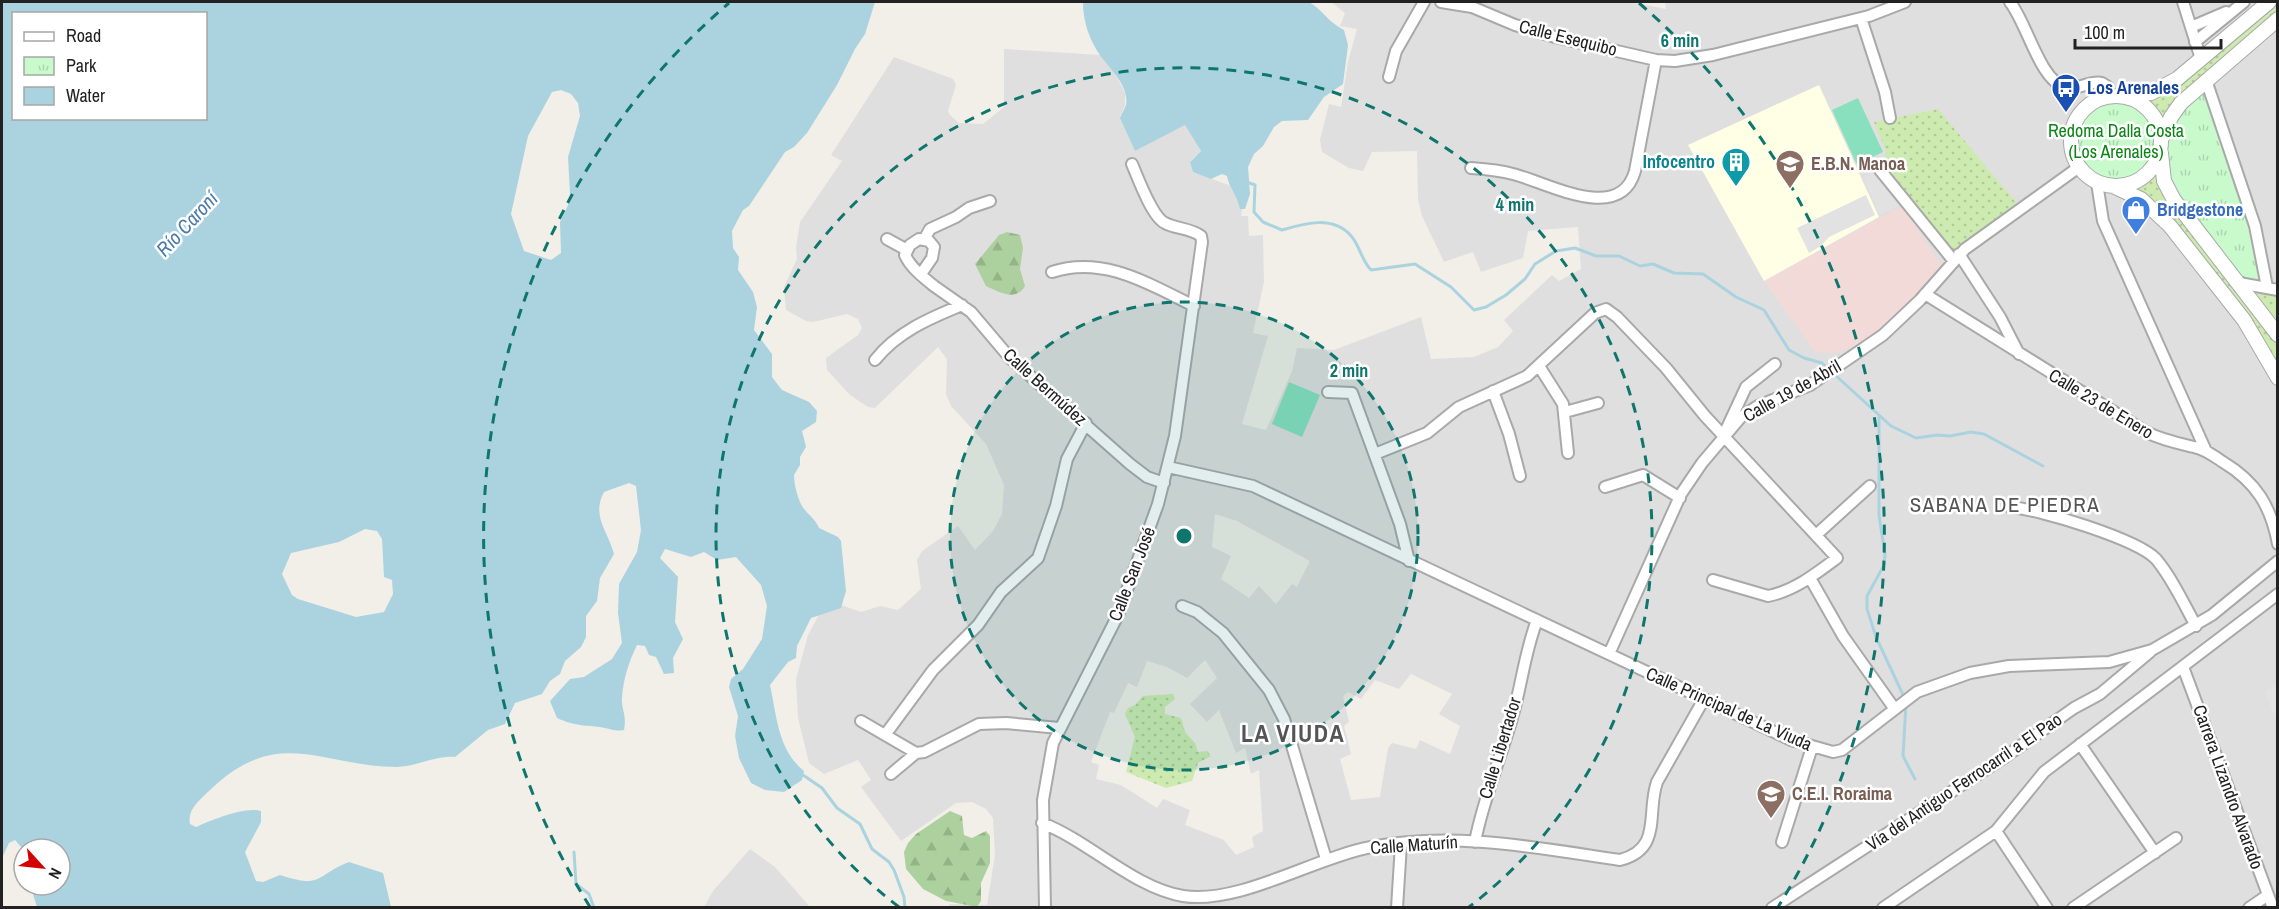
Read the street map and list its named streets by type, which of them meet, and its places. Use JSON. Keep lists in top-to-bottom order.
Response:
{
  "streets": {
    "street": [
      "Calle Esequibo",
      "Calle Bermúdez",
      "Calle 19 de Abril",
      "Calle 23 de Enero",
      "Calle San José",
      "Calle Principal de La Viuda",
      "Calle Libertador",
      "Vía del Antiguo Ferrocarril a El Pao",
      "Carrera Lizandro Alvarado",
      "Calle Maturín"
    ]
  },
  "crossings": [
    ["Calle Bermúdez", "Calle San José"],
    ["Calle 19 de Abril", "Calle 23 de Enero"],
    ["Calle 19 de Abril", "Calle Principal de La Viuda"],
    ["Calle San José", "Calle Principal de La Viuda"],
    ["Calle San José", "Calle Maturín"],
    ["Calle Principal de La Viuda", "Calle Libertador"],
    ["Calle Principal de La Viuda", "Vía del Antiguo Ferrocarril a El Pao"],
    ["Calle Principal de La Viuda", "Calle Maturín"],
    ["Calle Libertador", "Calle Maturín"]
  ],
  "districts": ["SABANA DE PIEDRA", "LA VIUDA"],
  "water": ["Río Caroní"],
  "parks": ["Redoma Dalla Costa (Los Arenales)"],
  "places": {
    "bus stop": ["Los Arenales"],
    "building": ["Infocentro"],
    "school or university": ["E.B.N. Manoa", "C.E.I. Roraima"],
    "shop": ["Bridgestone"]
  },
  "legend": ["Road", "Park", "Water"],
  "scale_bar": "100 m",
  "north": "bottom right",
  "rings": ["6 min", "4 min", "2 min"]
}
